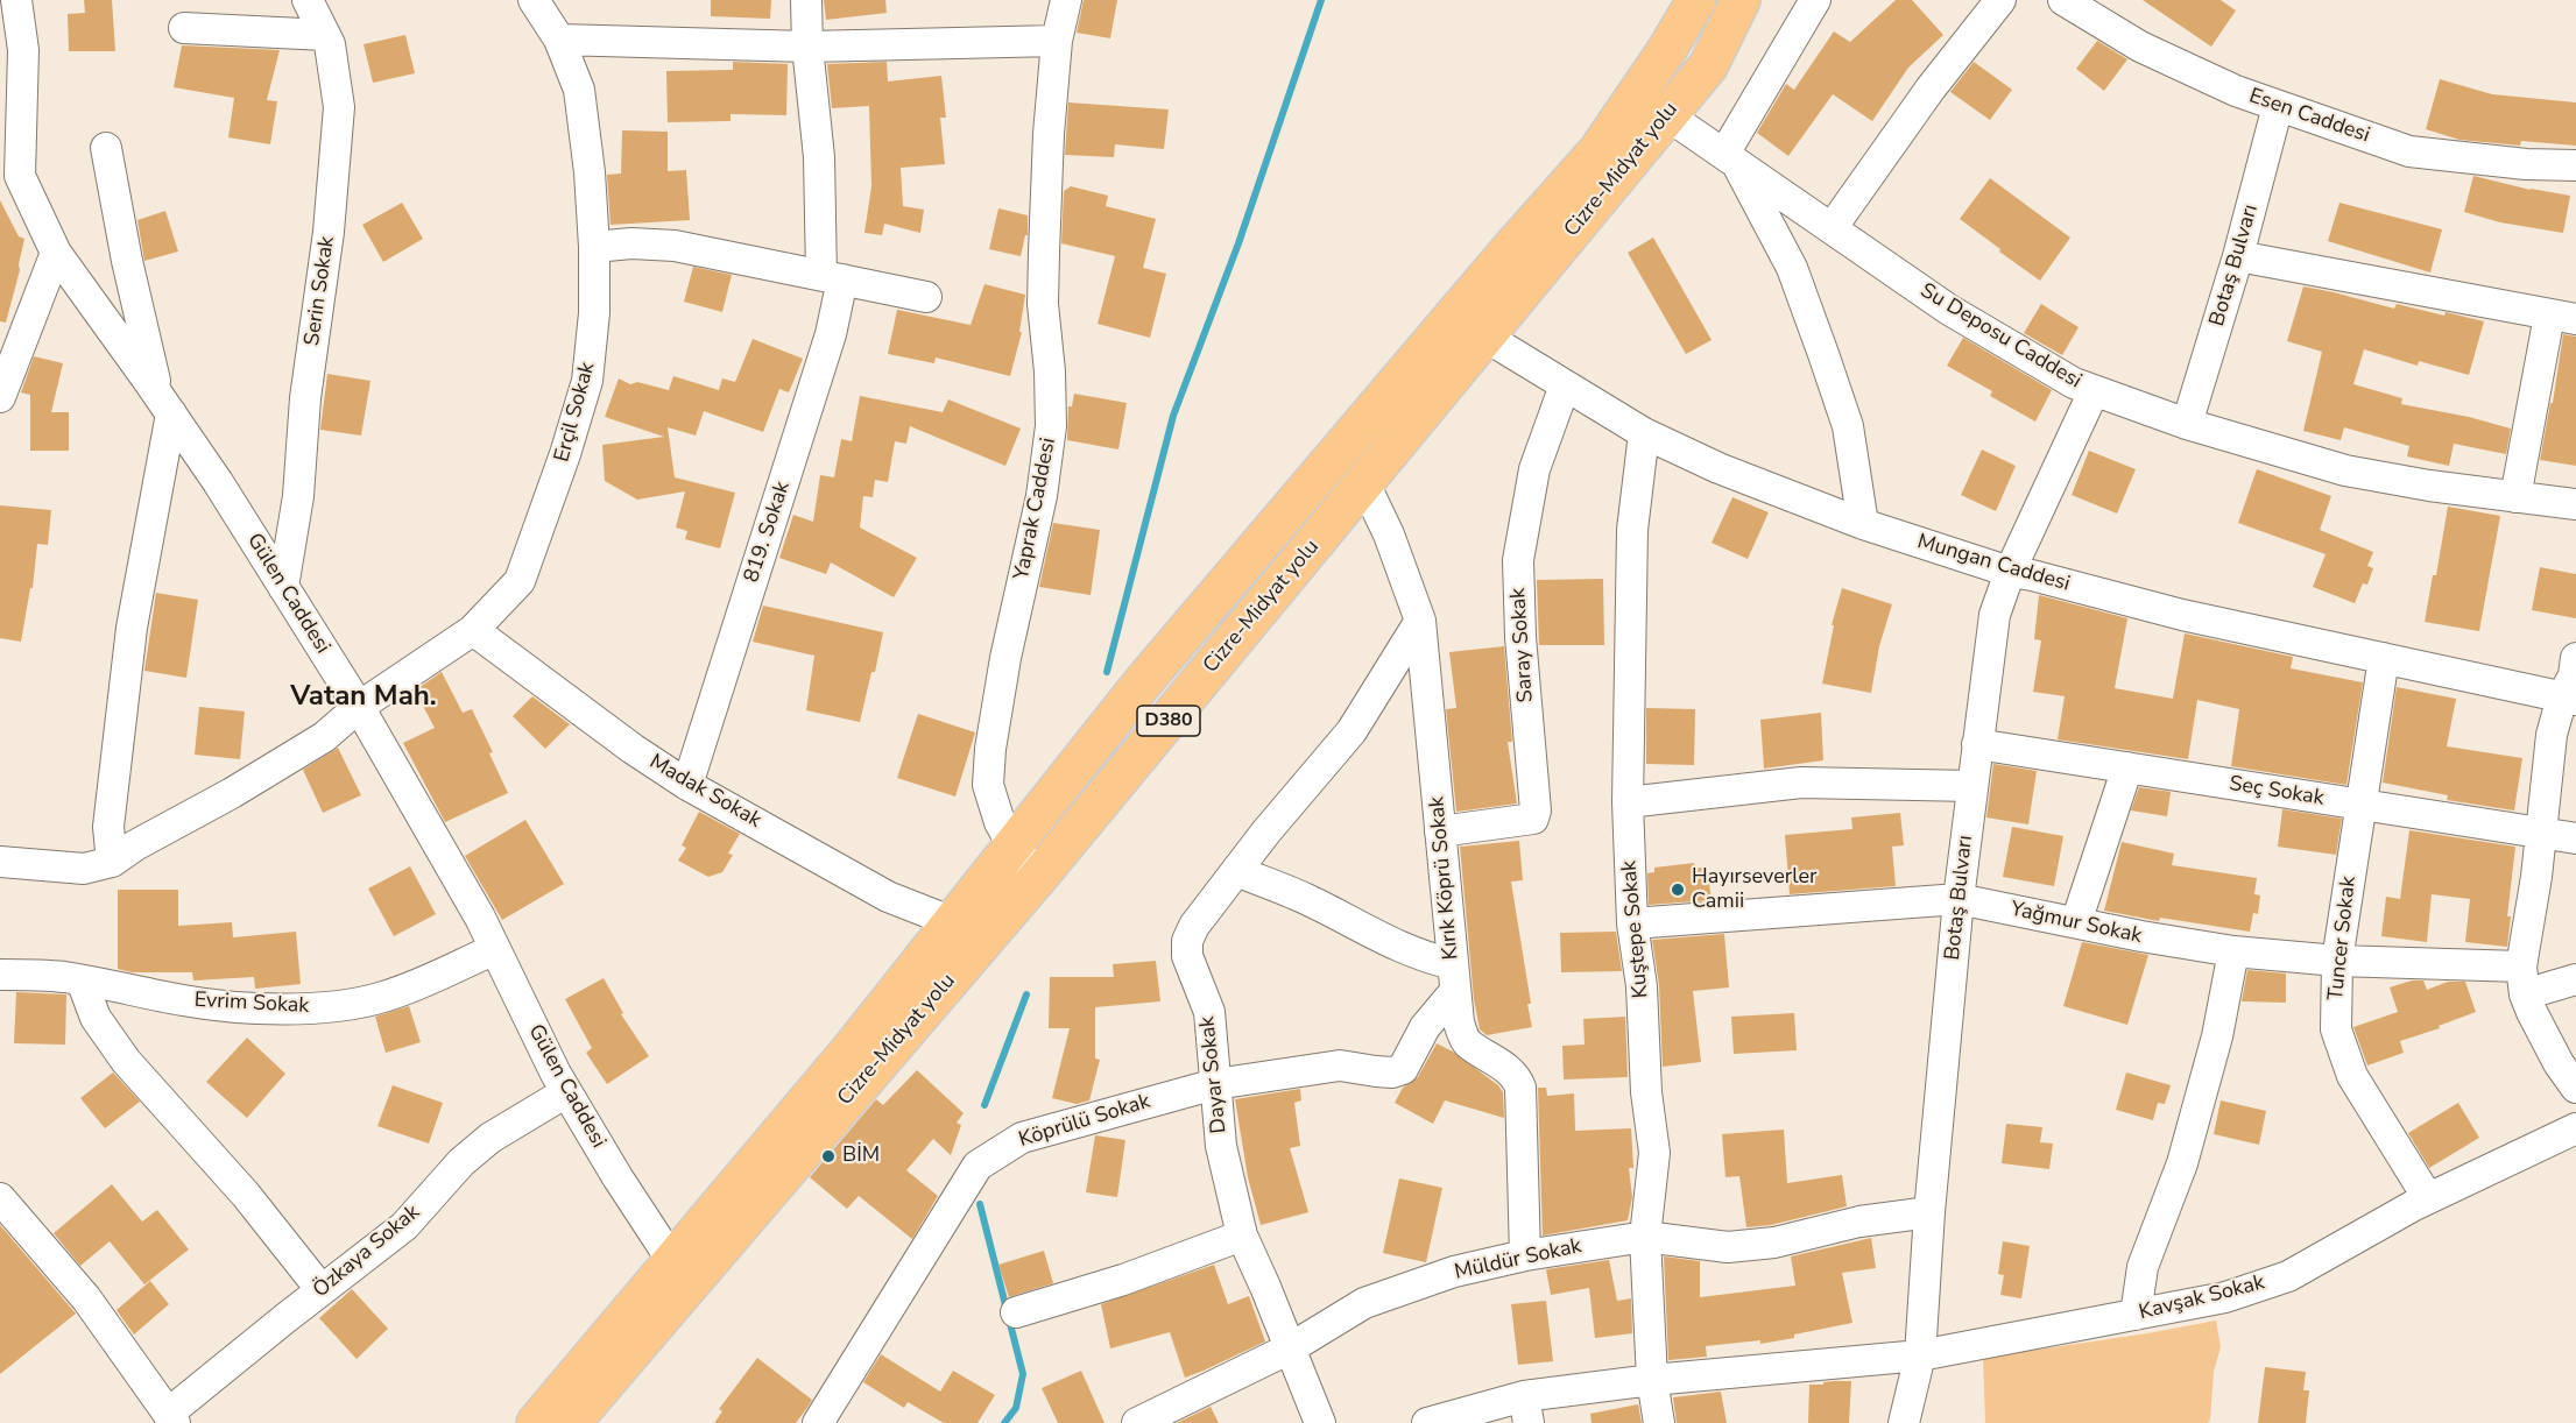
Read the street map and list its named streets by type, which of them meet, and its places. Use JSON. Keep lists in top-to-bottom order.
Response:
{
  "streets": {
    "highway": ["Cizre-Midyat yolu", "D380"],
    "street": [
      "Esen Caddesi",
      "Botaş Bulvarı",
      "Serin Sokak",
      "Su Deposu Caddesi",
      "Erçil Sokak",
      "Yaprak Caddesi",
      "819. Sokak",
      "Mungan Caddesi",
      "Gülen Caddesi",
      "Saray Sokak",
      "Madak Sokak",
      "Seç Sokak",
      "Kırık Köprü Sokak",
      "Yağmur Sokak",
      "Kuştepe Sokak",
      "Tuncer Sokak",
      "Evrim Sokak",
      "Dayar Sokak",
      "Köprülü Sokak",
      "Özkaya Sokak",
      "Müldür Sokak",
      "Kavşak Sokak"
    ]
  },
  "crossings": [
    ["Esen Caddesi", "Botaş Bulvarı"],
    ["Cizre-Midyat yolu", "Su Deposu Caddesi"],
    ["Cizre-Midyat yolu", "Yaprak Caddesi"],
    ["Cizre-Midyat yolu", "Mungan Caddesi"],
    ["Cizre-Midyat yolu", "Gülen Caddesi"],
    ["Cizre-Midyat yolu", "Madak Sokak"],
    ["Cizre-Midyat yolu", "Kırık Köprü Sokak"],
    ["Botaş Bulvarı", "Su Deposu Caddesi"],
    ["Botaş Bulvarı", "Mungan Caddesi"],
    ["Botaş Bulvarı", "Seç Sokak"],
    ["Botaş Bulvarı", "Yağmur Sokak"],
    ["Botaş Bulvarı", "Müldür Sokak"],
    ["Botaş Bulvarı", "Kavşak Sokak"],
    ["Serin Sokak", "Gülen Caddesi"],
    ["Erçil Sokak", "Gülen Caddesi"],
    ["Erçil Sokak", "Madak Sokak"],
    ["819. Sokak", "Madak Sokak"],
    ["Mungan Caddesi", "Saray Sokak"],
    ["Mungan Caddesi", "Kuştepe Sokak"],
    ["Mungan Caddesi", "Tuncer Sokak"],
    ["Gülen Caddesi", "Evrim Sokak"],
    ["Gülen Caddesi", "Özkaya Sokak"],
    ["Saray Sokak", "Kırık Köprü Sokak"],
    ["Seç Sokak", "Tuncer Sokak"],
    ["Kırık Köprü Sokak", "Dayar Sokak"],
    ["Kırık Köprü Sokak", "Köprülü Sokak"],
    ["Kırık Köprü Sokak", "Müldür Sokak"],
    ["Yağmur Sokak", "Kuştepe Sokak"],
    ["Yağmur Sokak", "Tuncer Sokak"],
    ["Kuştepe Sokak", "Müldür Sokak"],
    ["Kuştepe Sokak", "Kavşak Sokak"],
    ["Tuncer Sokak", "Kavşak Sokak"],
    ["Dayar Sokak", "Köprülü Sokak"],
    ["Dayar Sokak", "Müldür Sokak"]
  ],
  "districts": ["Vatan Mah."],
  "places": ["Hayırseverler Camii", "BİM"]
}
